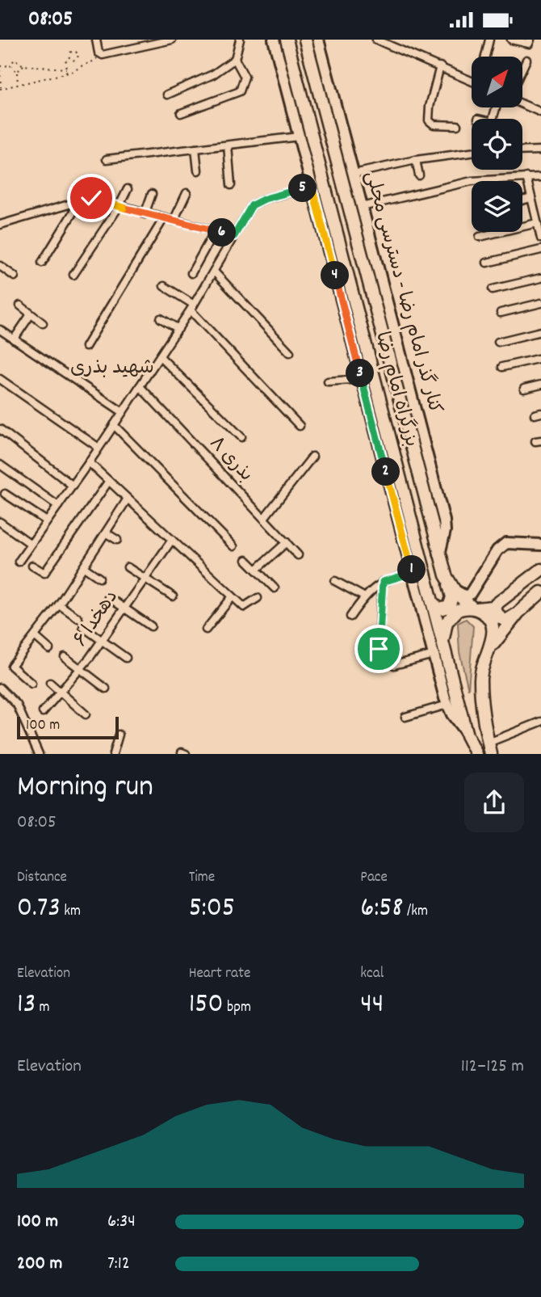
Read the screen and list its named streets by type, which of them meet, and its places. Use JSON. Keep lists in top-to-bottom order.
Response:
{
  "streets": {
    "highway": ["بزرگراه امام رضا"],
    "main road": ["کنار گذر امام رضا - دسترسی محلی"],
    "street": ["بذری ۸", "دهخدا ۶"]
  },
  "crossings": [
    ["کنار گذر امام رضا - دسترسی محلی", "بزرگراه امام رضا"]
  ],
  "districts": ["شهید بذری"],
  "scale_bar": "100 m",
  "north": "top right",
  "page": {
    "status": "08:05",
    "pins": [
      "5",
      "6",
      "4",
      "3",
      "2",
      "1"
    ],
    "scale": "100 m",
    "heading": ["Morning run", "08:05"],
    "stats": [
      ["Distance", "0.73 km"],
      ["Time", "5:05"],
      ["Pace", "6:58 /km"],
      ["Elevation", "13 m"],
      ["Heart rate", "150 bpm"],
      ["kcal", "44"]
    ],
    "chart": ["Elevation", "112–125 m"],
    "list": [
      {
        "name": "100 m",
        "note": "6:34"
      },
      {
        "name": "200 m",
        "note": "7:12"
      }
    ]
  }
}
